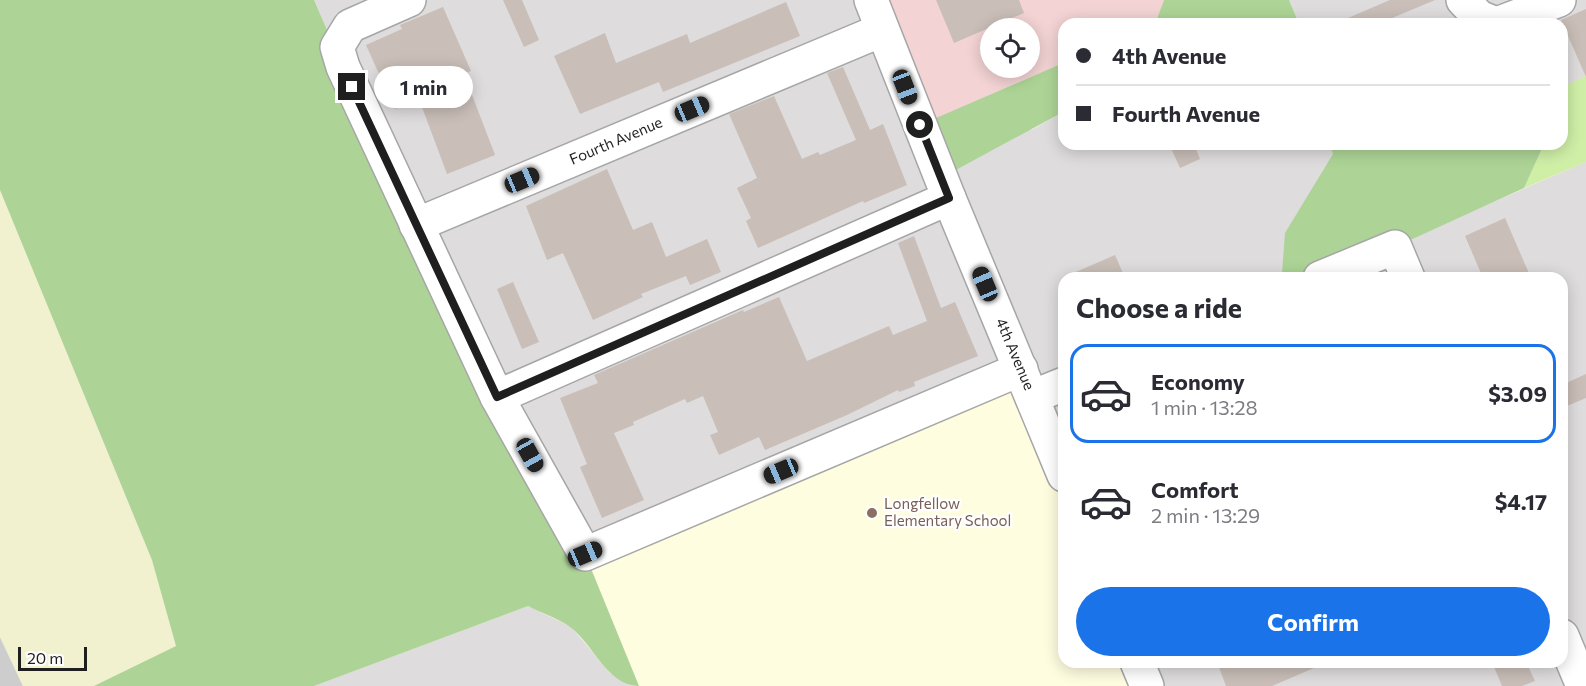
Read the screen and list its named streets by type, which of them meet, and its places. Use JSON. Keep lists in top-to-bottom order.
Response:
{
  "streets": {
    "street": ["Fourth Avenue", "4th Avenue"]
  },
  "crossings": [
    ["Fourth Avenue", "4th Avenue"]
  ],
  "places": ["Longfellow Elementary School"],
  "scale_bar": "20 m",
  "page": {
    "banner": ["4th Avenue", "Fourth Avenue"],
    "bubble": "1 min",
    "heading": "Choose a ride",
    "list": [
      {
        "name": "Economy",
        "note": "1 min · 13:28",
        "value": "$3.09"
      },
      {
        "name": "Comfort",
        "note": "2 min · 13:29",
        "value": "$4.17"
      }
    ],
    "buttons": "Confirm",
    "scale": "20 m"
  }
}
